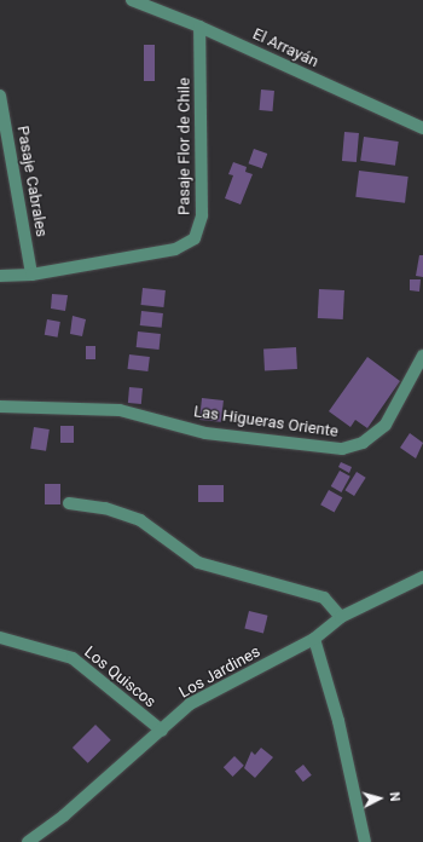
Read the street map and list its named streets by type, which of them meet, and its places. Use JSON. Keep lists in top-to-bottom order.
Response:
{
  "streets": {
    "street": [
      "El Arrayán",
      "Pasaje Flor de Chile",
      "Pasaje Cabrales",
      "Las Higueras Oriente",
      "Los Jardines",
      "Los Quiscos"
    ]
  },
  "crossings": [
    ["El Arrayán", "Pasaje Flor de Chile"],
    ["Pasaje Flor de Chile", "Pasaje Cabrales"],
    ["Los Jardines", "Los Quiscos"]
  ],
  "north": "right"
}
